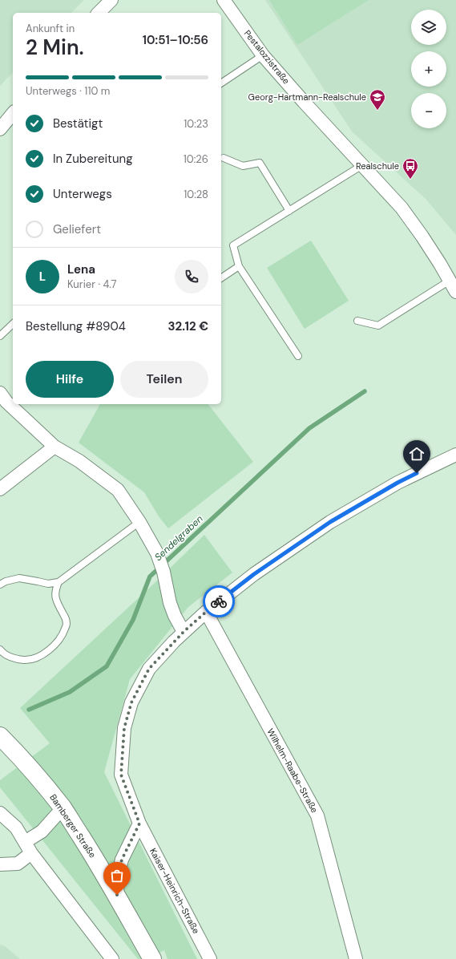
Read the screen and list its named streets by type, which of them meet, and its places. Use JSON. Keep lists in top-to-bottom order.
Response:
{
  "streets": {
    "main road": ["Bamberger Straße"],
    "street": ["Pestalozzistraße", "Wilhelm-Raabe-Straße", "Kaiser-Heinrich-Straße"]
  },
  "crossings": [
    ["Wilhelm-Raabe-Straße", "Kaiser-Heinrich-Straße"]
  ],
  "water": ["Sendelgraben"],
  "places": {
    "school or university": ["Georg-Hartmann-Realschule"],
    "bus stop": ["Realschule"]
  },
  "page": {
    "map_buttons": ["+", "−"],
    "heading": ["2 Min.", "Ankunft in", "10:51–10:56"],
    "panel": [
      "Lena",
      "Kurier · 4.7",
      "Bestellung #8904",
      "32.12 €"
    ],
    "bar": "Unterwegs · 110 m",
    "list": [
      ["Bestätigt", "10:23"],
      ["In Zubereitung", "10:26"],
      ["Unterwegs", "10:28"],
      "Geliefert"
    ],
    "round": "L",
    "buttons": ["Hilfe", "Teilen"]
  }
}
